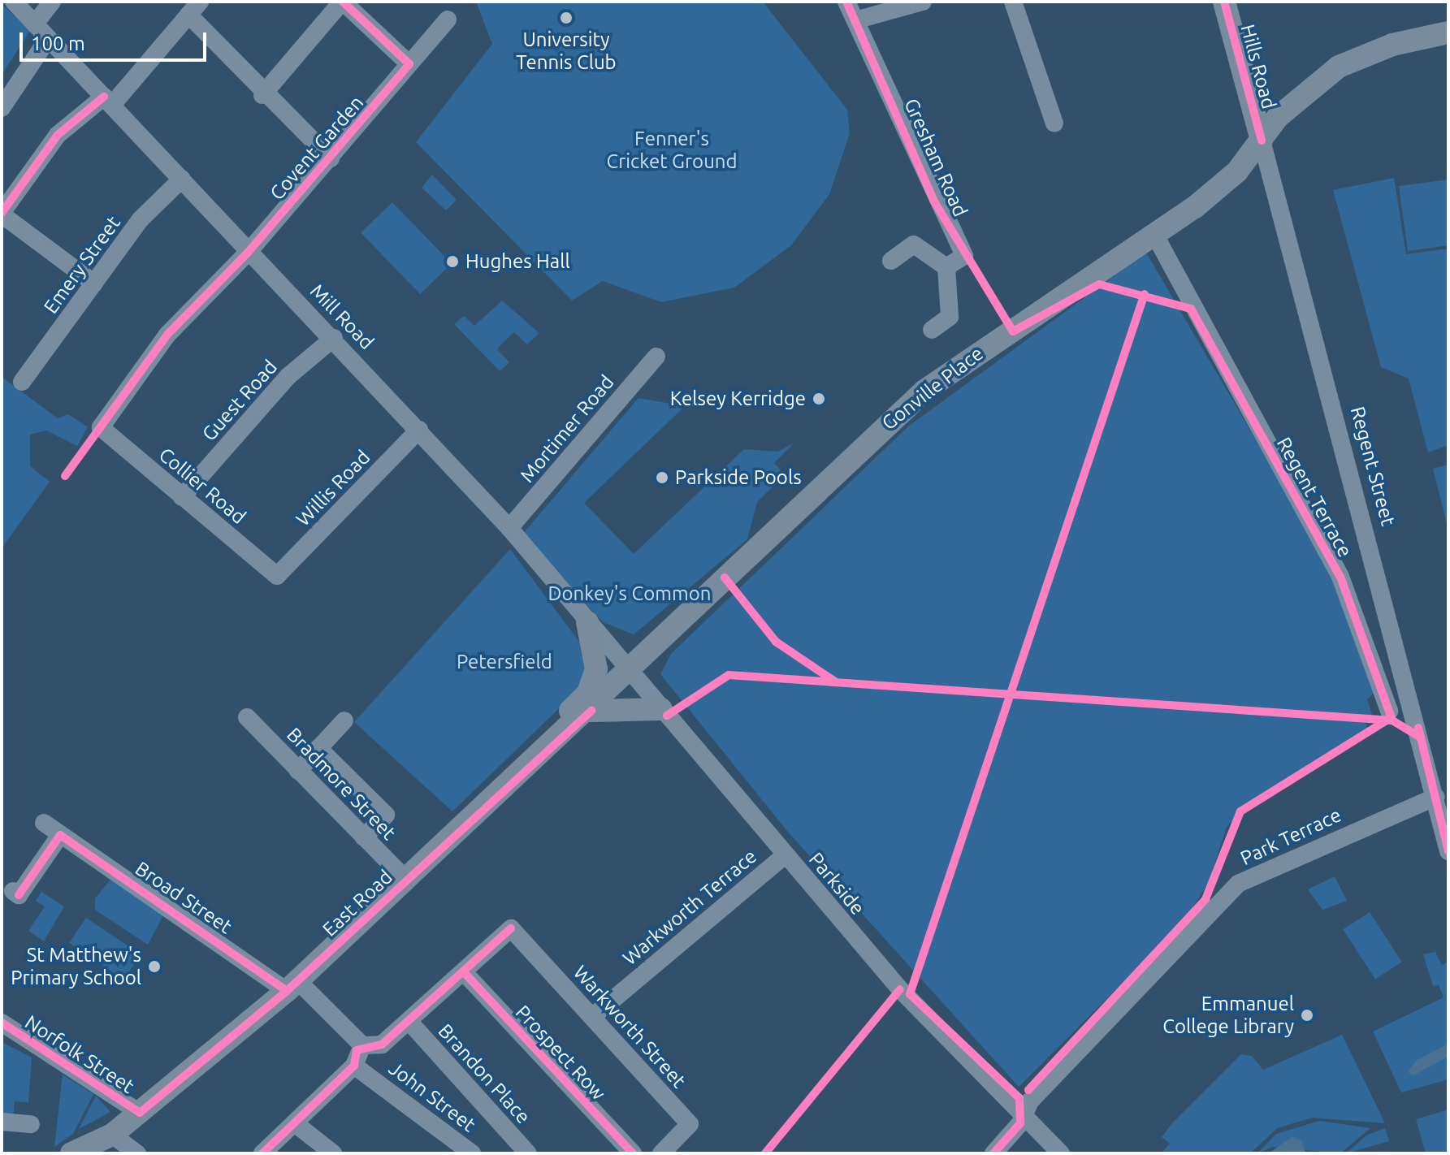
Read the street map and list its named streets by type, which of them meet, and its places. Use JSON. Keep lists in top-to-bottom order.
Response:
{
  "streets": {
    "main road": ["Hills Road", "Gonville Place", "East Road"],
    "street": [
      "Covent Garden",
      "Gresham Road",
      "Emery Street",
      "Mill Road",
      "Guest Road",
      "Mortimer Road",
      "Regent Street",
      "Collier Road",
      "Willis Road",
      "Regent Terrace",
      "Bradmore Street",
      "Park Terrace",
      "Parkside",
      "Broad Street",
      "Warkworth Terrace",
      "Warkworth Street",
      "Prospect Row",
      "Norfolk Street",
      "Brandon Place",
      "John Street"
    ]
  },
  "crossings": [
    ["Hills Road", "Gonville Place"],
    ["Hills Road", "Regent Street"],
    ["Covent Garden", "Mill Road"],
    ["Covent Garden", "Collier Road"],
    ["Emery Street", "Mill Road"],
    ["Mill Road", "Gonville Place"],
    ["Mill Road", "Guest Road"],
    ["Mill Road", "Mortimer Road"],
    ["Mill Road", "Willis Road"],
    ["Mill Road", "Parkside"],
    ["Mill Road", "East Road"],
    ["Gonville Place", "Regent Street"],
    ["Gonville Place", "Regent Terrace"],
    ["Gonville Place", "Parkside"],
    ["Gonville Place", "East Road"],
    ["Guest Road", "Collier Road"],
    ["Regent Street", "Park Terrace"],
    ["Collier Road", "Willis Road"],
    ["Bradmore Street", "East Road"],
    ["Park Terrace", "Parkside"],
    ["Parkside", "East Road"],
    ["Parkside", "Warkworth Terrace"],
    ["Broad Street", "East Road"],
    ["East Road", "Norfolk Street"],
    ["Warkworth Terrace", "Warkworth Street"],
    ["Warkworth Street", "Prospect Row"]
  ],
  "parks": ["Fenner's Cricket Ground", "Donkey's Common", "Petersfield"],
  "places": [
    "University Tennis Club",
    "Hughes Hall",
    "Kelsey Kerridge",
    "Parkside Pools",
    "St Matthew's Primary School",
    "Emmanuel College Library"
  ],
  "scale_bar": "100 m"
}
